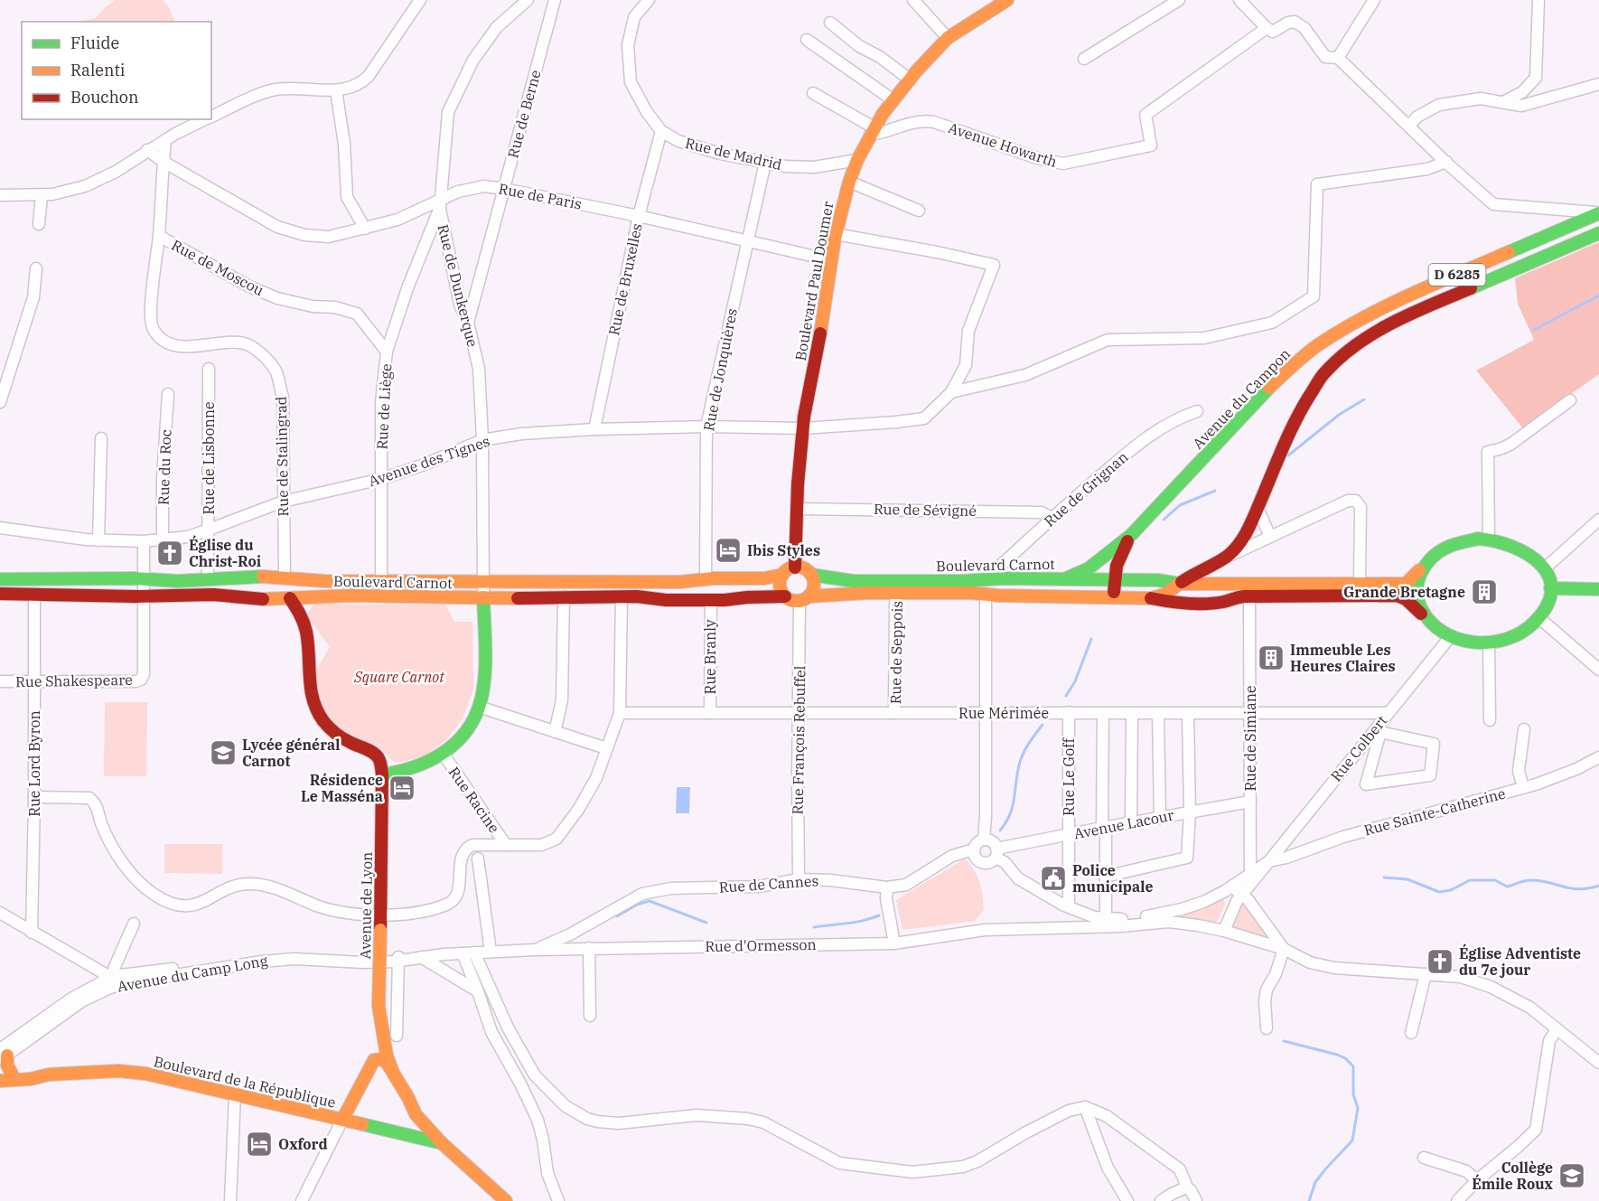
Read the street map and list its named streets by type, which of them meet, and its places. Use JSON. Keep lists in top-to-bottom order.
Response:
{
  "streets": {
    "main road": [
      "D 6285",
      "Boulevard Paul Doumer",
      "Avenue du Campon",
      "Boulevard Carnot",
      "Avenue de Lyon",
      "Boulevard de la République"
    ],
    "street": [
      "Rue de Berne",
      "Avenue Howarth",
      "Rue de Madrid",
      "Rue de Paris",
      "Rue de Moscou",
      "Rue de Bruxelles",
      "Rue de Dunkerque",
      "Rue de Jonquières",
      "Rue de Liège",
      "Rue de Stalingrad",
      "Rue de Lisbonne",
      "Avenue des Tignes",
      "Rue du Roc",
      "Rue de Grignan",
      "Rue de Sévigné",
      "Rue de Seppois",
      "Rue Branly",
      "Rue Shakespeare",
      "Rue Mérimée",
      "Rue de Simiane",
      "Rue François Rebuffel",
      "Rue Colbert",
      "Rue Lord Byron",
      "Rue Le Goff",
      "Rue Racine",
      "Rue Sainte-Catherine",
      "Avenue Lacour",
      "Rue de Cannes",
      "Rue d'Ormesson",
      "Avenue du Camp Long"
    ]
  },
  "crossings": [
    ["Rue de Berne", "Rue de Paris"],
    ["Rue de Berne", "Rue de Dunkerque"],
    ["Avenue Howarth", "Boulevard Paul Doumer"],
    ["Rue de Madrid", "Rue de Bruxelles"],
    ["Rue de Madrid", "Boulevard Paul Doumer"],
    ["Rue de Madrid", "Rue de Jonquières"],
    ["Rue de Paris", "Rue de Bruxelles"],
    ["Rue de Paris", "Boulevard Paul Doumer"],
    ["Rue de Paris", "Rue de Dunkerque"],
    ["Rue de Paris", "Rue de Jonquières"],
    ["Rue de Paris", "Rue de Liège"],
    ["Rue de Paris", "Rue de Stalingrad"],
    ["Rue de Moscou", "Rue de Liège"],
    ["Rue de Moscou", "Rue de Stalingrad"],
    ["D 6285", "Boulevard Carnot"],
    ["Rue de Bruxelles", "Avenue des Tignes"],
    ["Boulevard Paul Doumer", "Avenue des Tignes"],
    ["Boulevard Paul Doumer", "Rue de Sévigné"],
    ["Boulevard Paul Doumer", "Boulevard Carnot"],
    ["Boulevard Paul Doumer", "Rue François Rebuffel"],
    ["Rue de Dunkerque", "Rue de Liège"],
    ["Rue de Dunkerque", "Avenue des Tignes"],
    ["Rue de Dunkerque", "Boulevard Carnot"],
    ["Rue de Jonquières", "Avenue des Tignes"],
    ["Rue de Jonquières", "Boulevard Carnot"],
    ["Avenue du Campon", "Boulevard Carnot"],
    ["Rue de Liège", "Avenue des Tignes"],
    ["Rue de Liège", "Boulevard Carnot"],
    ["Rue de Stalingrad", "Avenue des Tignes"],
    ["Rue de Stalingrad", "Boulevard Carnot"],
    ["Rue de Lisbonne", "Avenue des Tignes"],
    ["Rue de Lisbonne", "Boulevard Carnot"],
    ["Avenue des Tignes", "Rue du Roc"],
    ["Avenue des Tignes", "Rue Shakespeare"],
    ["Rue de Grignan", "Rue de Sévigné"],
    ["Rue de Grignan", "Boulevard Carnot"],
    ["Boulevard Carnot", "Rue de Seppois"],
    ["Boulevard Carnot", "Rue Branly"],
    ["Boulevard Carnot", "Rue Shakespeare"],
    ["Boulevard Carnot", "Rue de Simiane"],
    ["Boulevard Carnot", "Rue François Rebuffel"],
    ["Boulevard Carnot", "Rue Colbert"],
    ["Boulevard Carnot", "Rue Lord Byron"],
    ["Rue de Seppois", "Rue Mérimée"],
    ["Rue Branly", "Rue Mérimée"],
    ["Rue Shakespeare", "Rue Lord Byron"],
    ["Rue Mérimée", "Rue de Simiane"],
    ["Rue Mérimée", "Rue François Rebuffel"],
    ["Rue Mérimée", "Rue Colbert"],
    ["Rue Mérimée", "Rue Le Goff"],
    ["Rue de Simiane", "Rue Colbert"],
    ["Rue de Simiane", "Avenue Lacour"],
    ["Rue François Rebuffel", "Rue de Cannes"],
    ["Rue Colbert", "Rue Sainte-Catherine"],
    ["Rue Le Goff", "Avenue Lacour"],
    ["Avenue Lacour", "Rue de Cannes"],
    ["Rue de Cannes", "Rue d'Ormesson"],
    ["Rue de Cannes", "Avenue du Camp Long"],
    ["Rue d'Ormesson", "Avenue du Camp Long"]
  ],
  "parks": ["Square Carnot"],
  "places": {
    "hotel": ["Ibis Styles", "Résidence Le Masséna", "Oxford"],
    "church": ["Église du Christ-Roi", "Église Adventiste du 7e jour"],
    "building": ["Grande Bretagne", "Immeuble Les Heures Claires"],
    "school or university": ["Lycée général Carnot", "Collège Émile Roux"],
    "public building": ["Police municipale"]
  },
  "legend": ["Fluide", "Ralenti", "Bouchon"]
}
